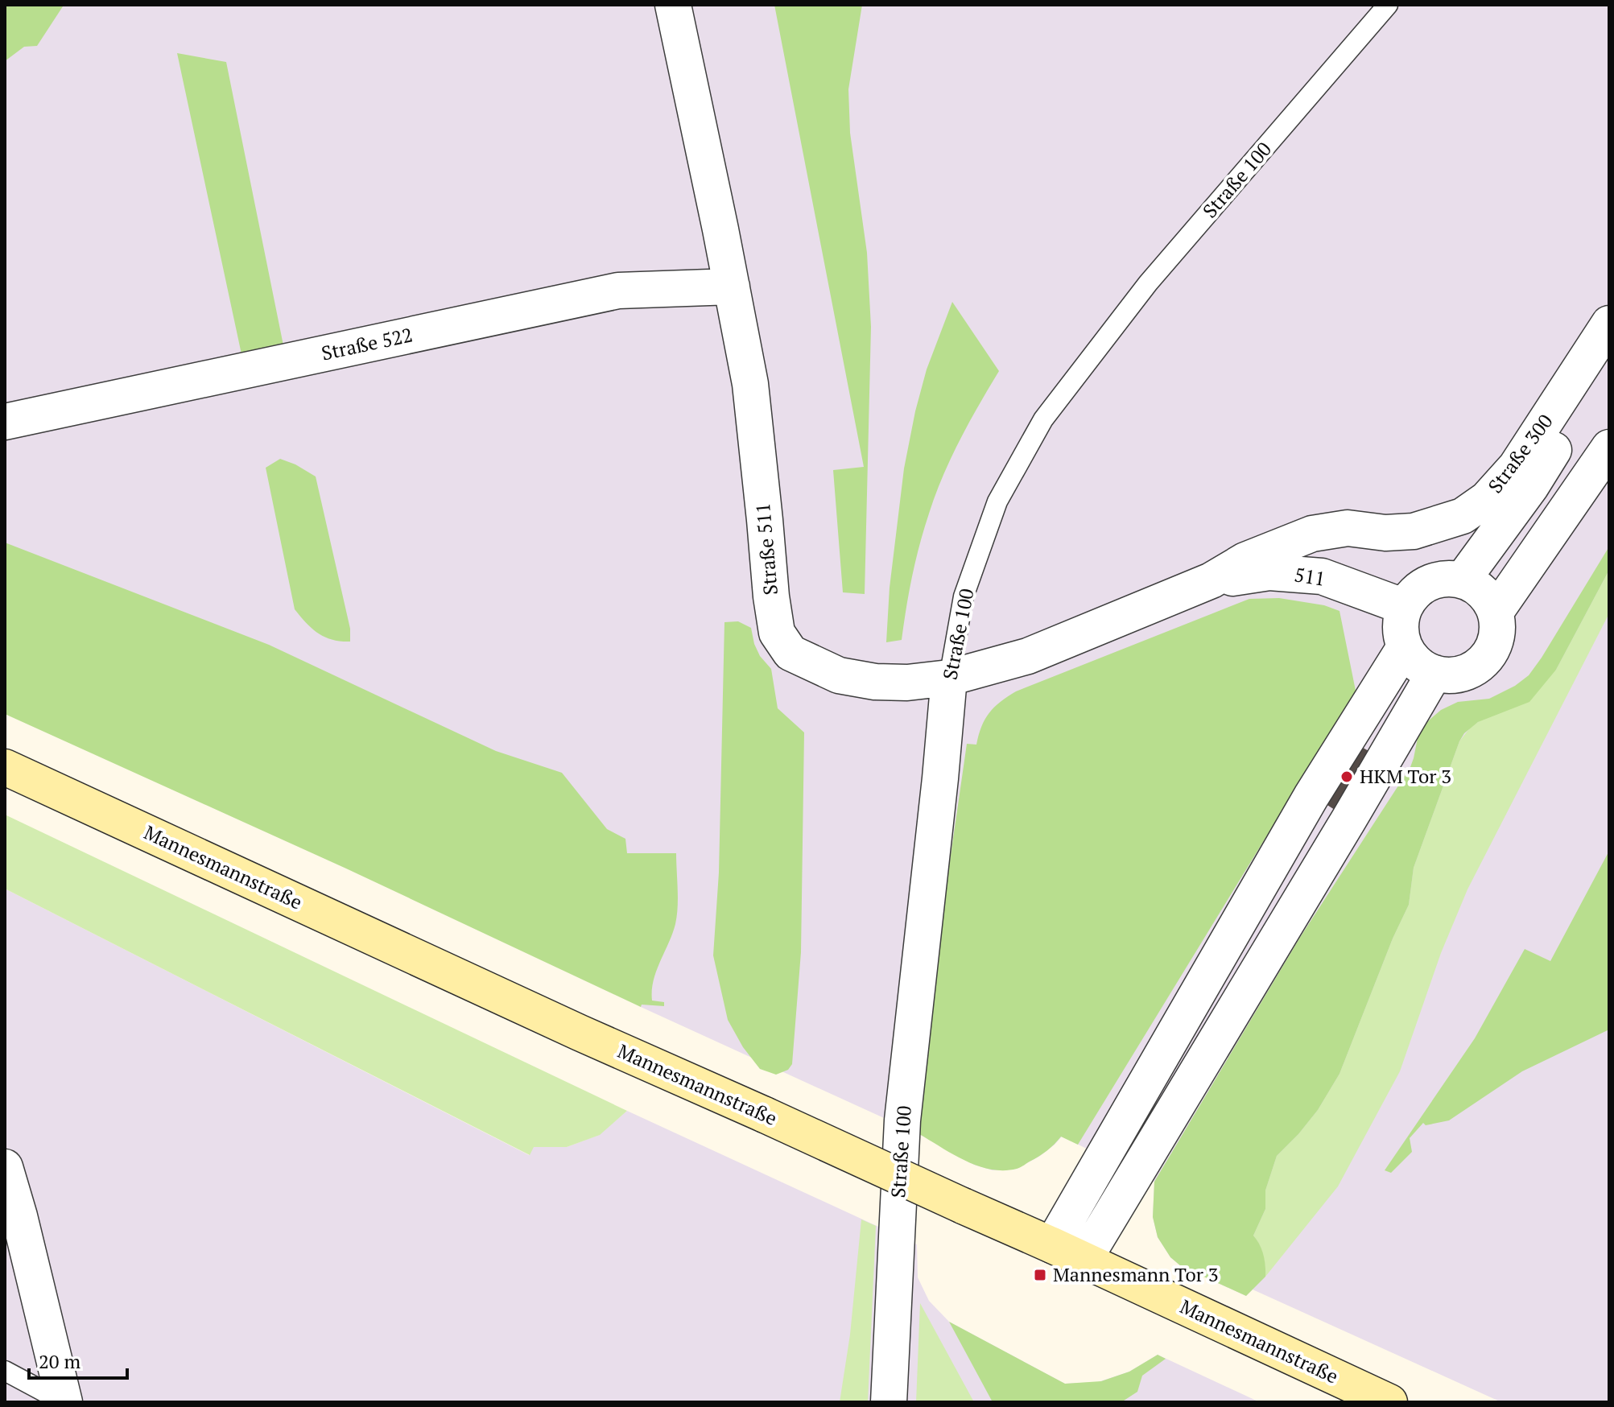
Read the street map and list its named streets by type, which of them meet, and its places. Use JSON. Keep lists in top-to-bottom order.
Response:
{
  "streets": {
    "main road": ["Mannesmannstraße"],
    "street": [
      "Straße 100",
      "Straße 522",
      "Straße 300",
      "Straße 511",
      "511"
    ]
  },
  "crossings": [
    ["Straße 100", "Straße 511"],
    ["Straße 522", "Straße 511"],
    ["Straße 300", "Straße 511"],
    ["Straße 300", "511"],
    ["Straße 511", "511"]
  ],
  "places": {
    "other": ["HKM Tor 3"],
    "transit": ["Mannesmann Tor 3"]
  },
  "scale_bar": "20 m"
}
